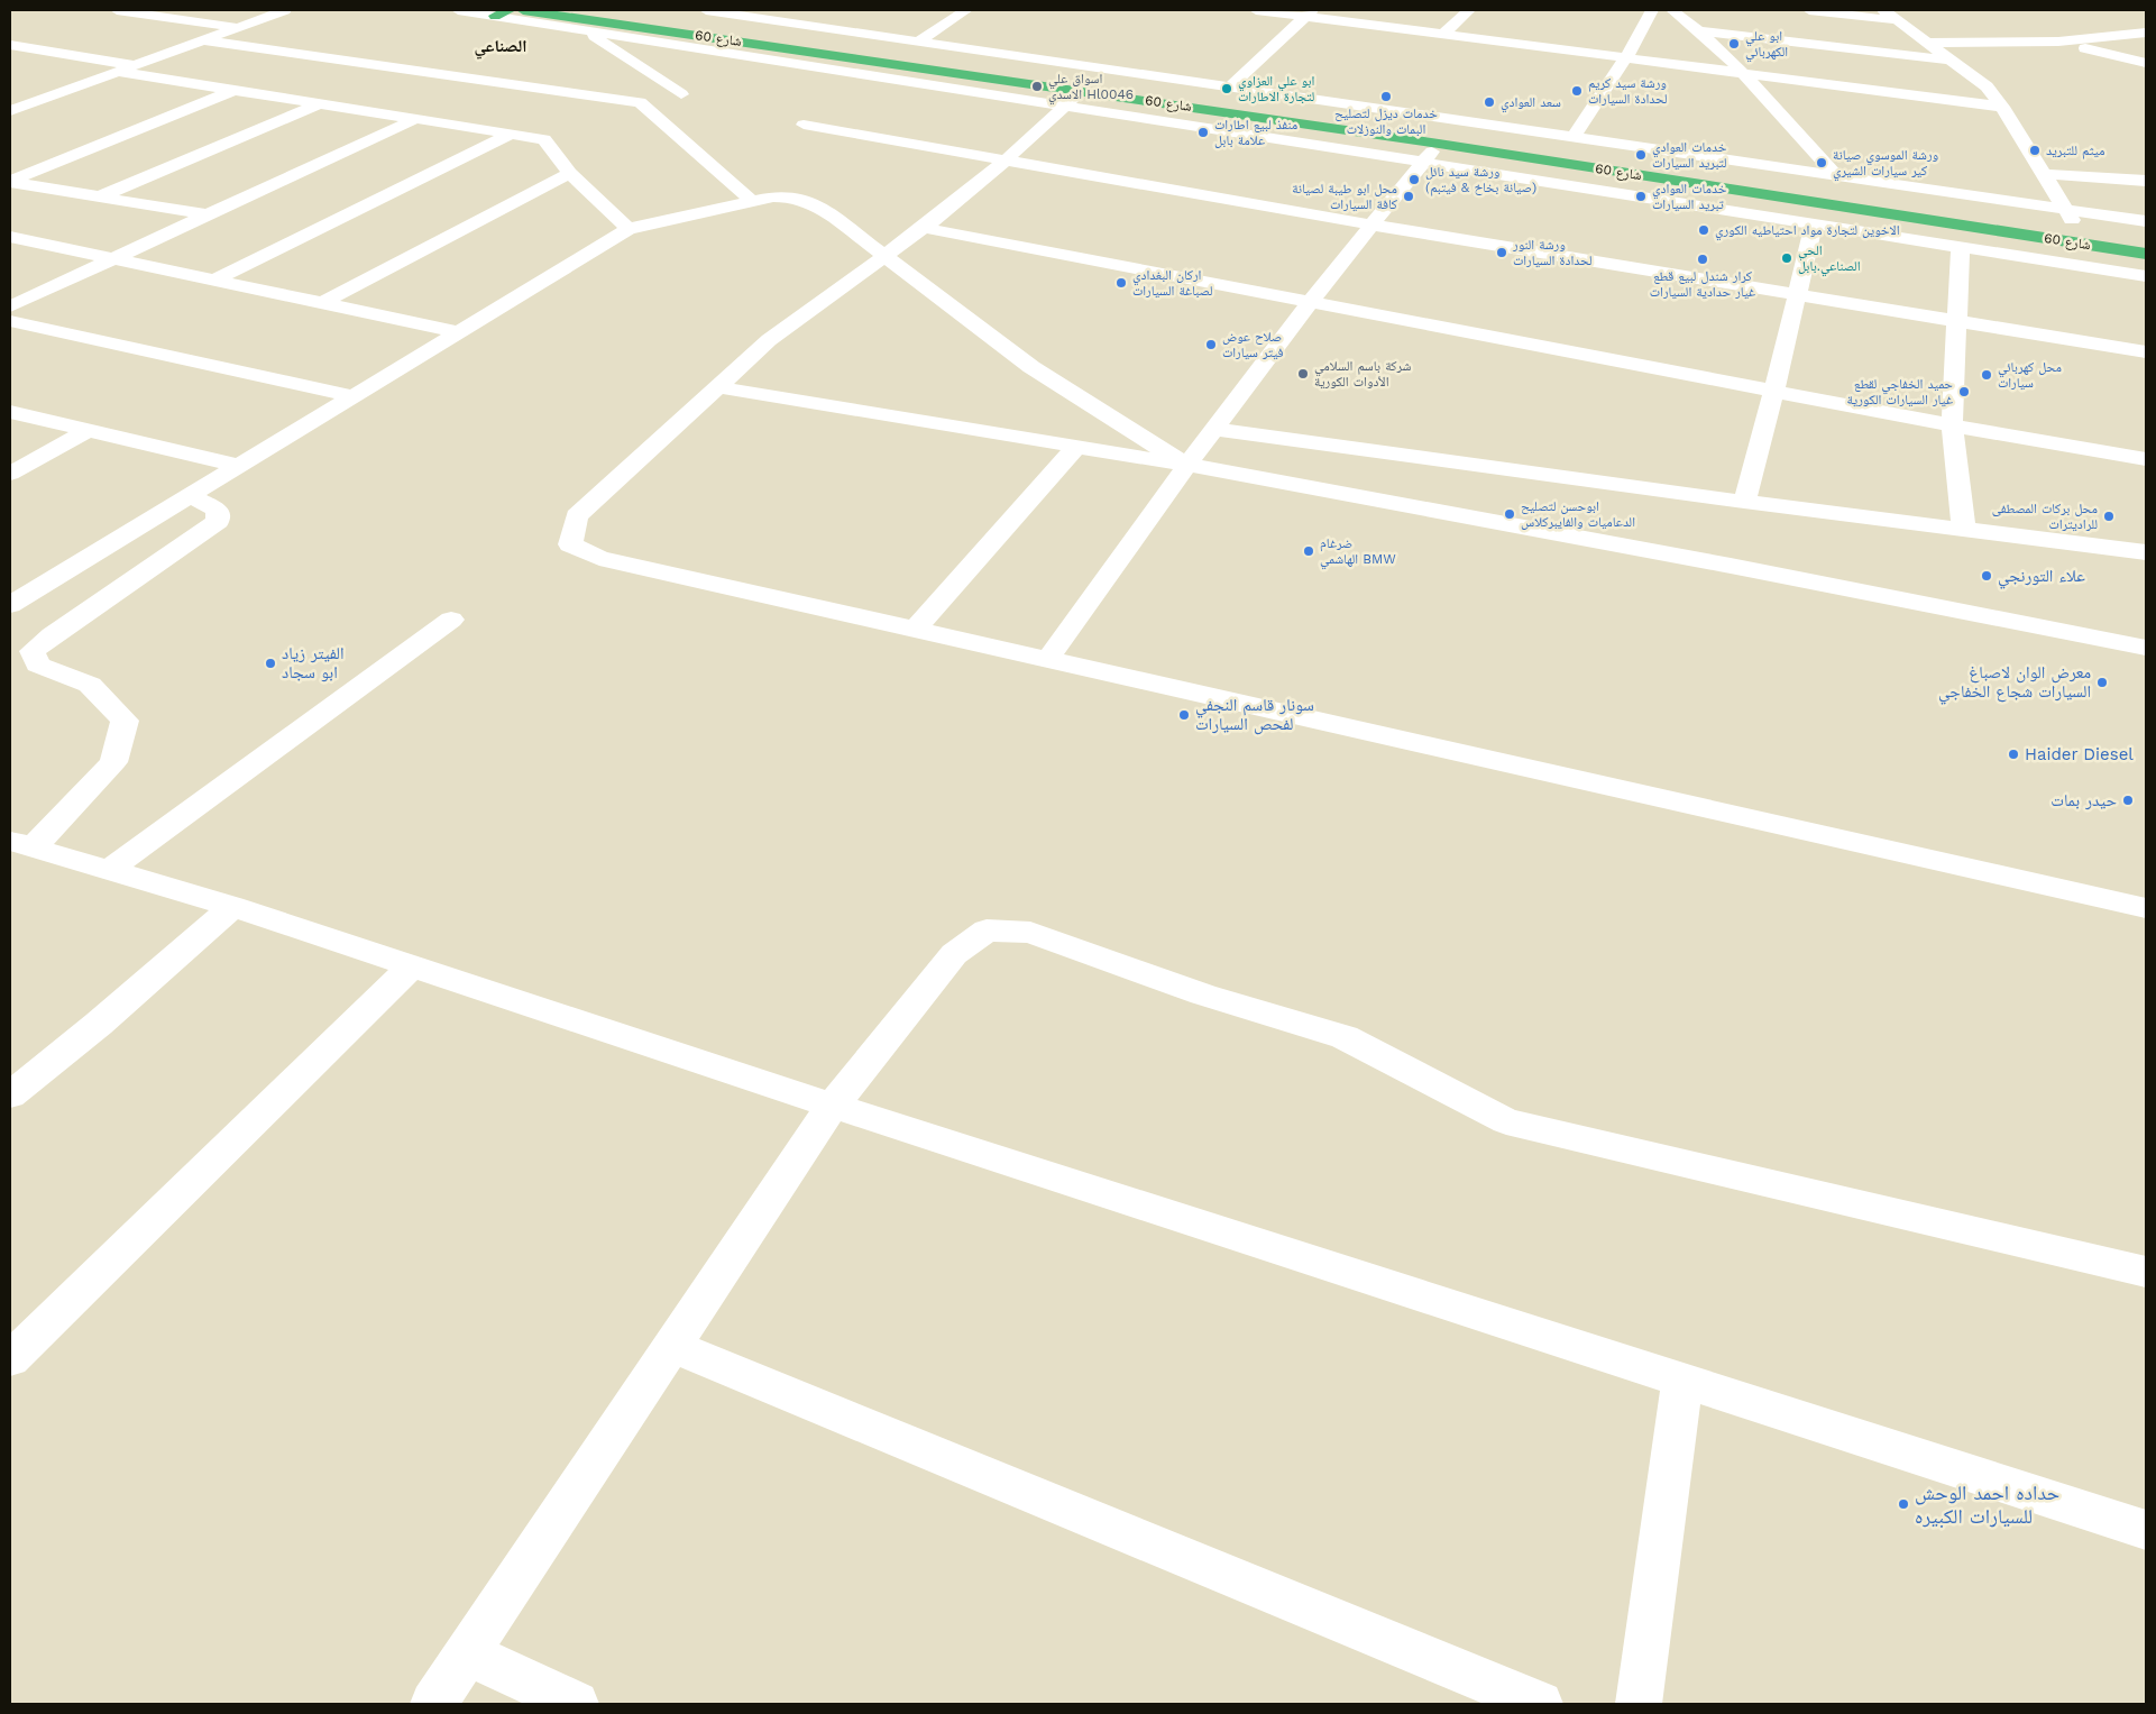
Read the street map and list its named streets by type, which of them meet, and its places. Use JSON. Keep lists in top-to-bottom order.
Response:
{
  "streets": {
    "highway": ["شارع 60"]
  },
  "districts": ["الصناعي"],
  "places": [
    "ابو علي الكهربائي",
    "اسواق علي الاسدي Hl0046",
    "ابو علي العزاوي لتجارة الاطارات",
    "ورشة سيد كريم لحدادة السيارات",
    "خدمات ديزل لتصليح البمات والنوزلات",
    "سعد العوادي",
    "منفذ لبيع اطارات علامة بابل",
    "ميثم للتبريد",
    "خدمات العوادي لتبريد السيارات",
    "ورشة الموسوي صيانة كير سيارات الشيري",
    "ورشة سيد نائل (صيانة بخاخ & فيتبم)",
    "محل ابو طيبة لصيانة كافة السيارات",
    "خدمات العوادي تبريد السيارات",
    "الاخوين لتجارة مواد احتياطيه الكوري",
    "ورشة النور لحدادة السيارات",
    "الحي الصناعي.بابل",
    "كرار شندل لبيع قطع غيار حدادية السيارات",
    "اركان البغدادي لصباغة السيارات",
    "صلاح عوض فيتر سيارات",
    "شركة باسم السلامي الأدوات الكورية",
    "محل كهربائي سيارات",
    "حميد الخفاجي لقطع غيار السيارات الكورية",
    "ابوحسن لتصليح الدعاميات والفايبركلاس",
    "محل بركات المصطفى للراديترات",
    "ضرغام الهاشمي BMW",
    "علاء التورنجي",
    "الفيتر زياد ابو سجاد",
    "معرض الوان لاصباغ السيارات شجاع الخفاجي",
    "سونار قاسم النجفي لفحص السيارات",
    "Haider Diesel",
    "حيدر بمات",
    "حداده احمد الوحش للسيارات الكبيره"
  ]
}
